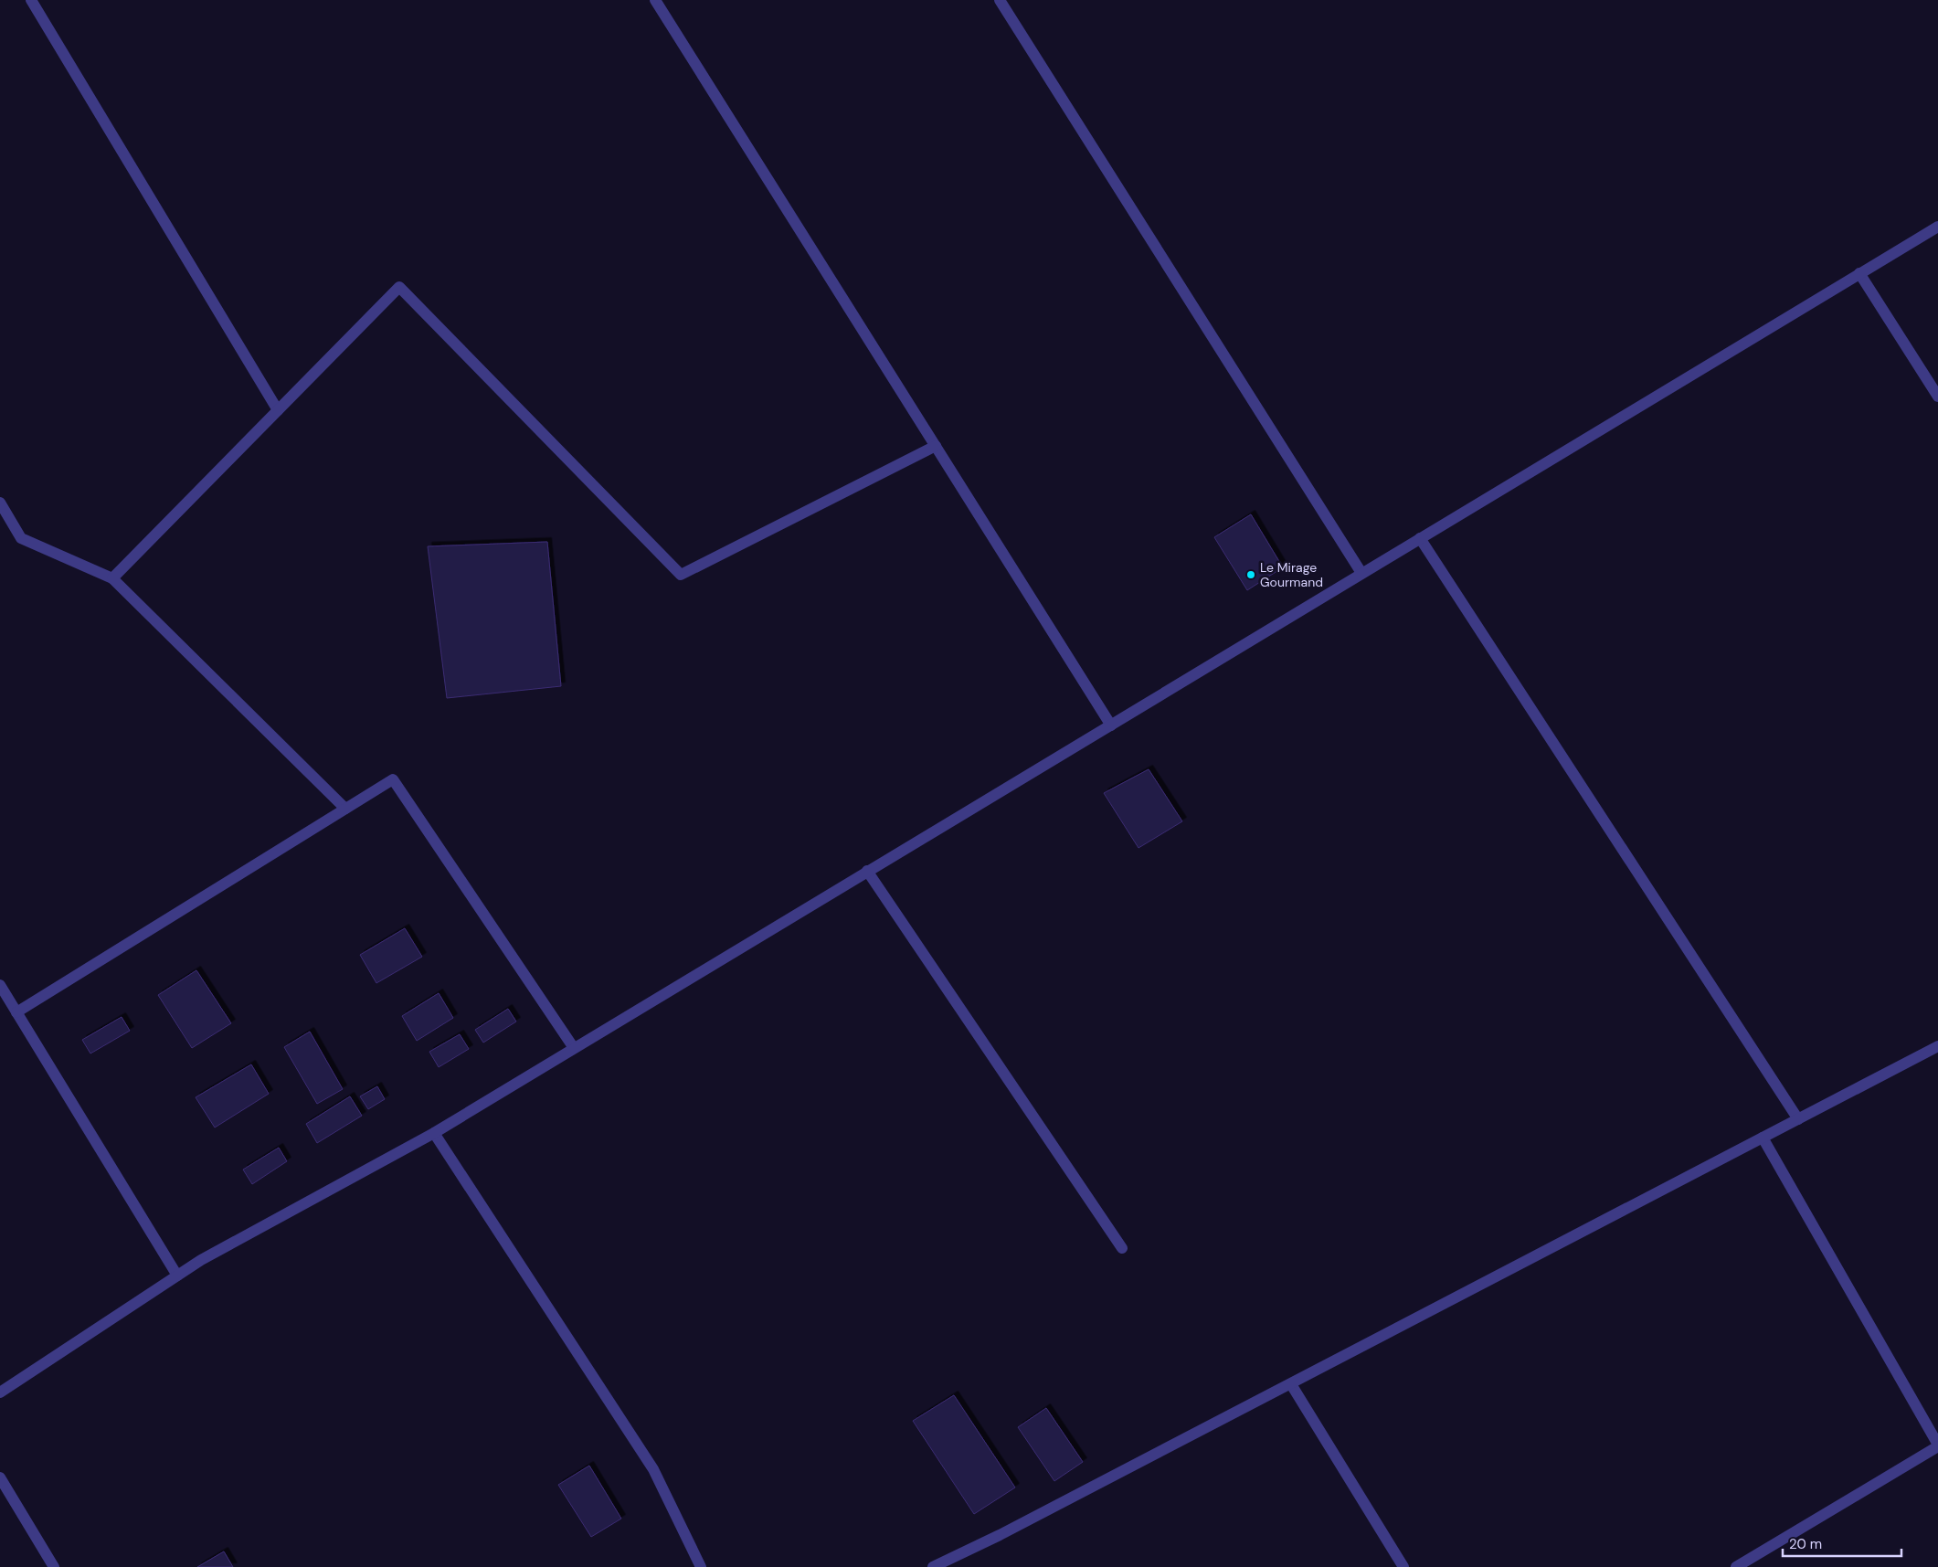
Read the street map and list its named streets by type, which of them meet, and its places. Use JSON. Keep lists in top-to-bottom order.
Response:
{
  "places": ["Le Mirage Gourmand"],
  "scale_bar": "20 m"
}
